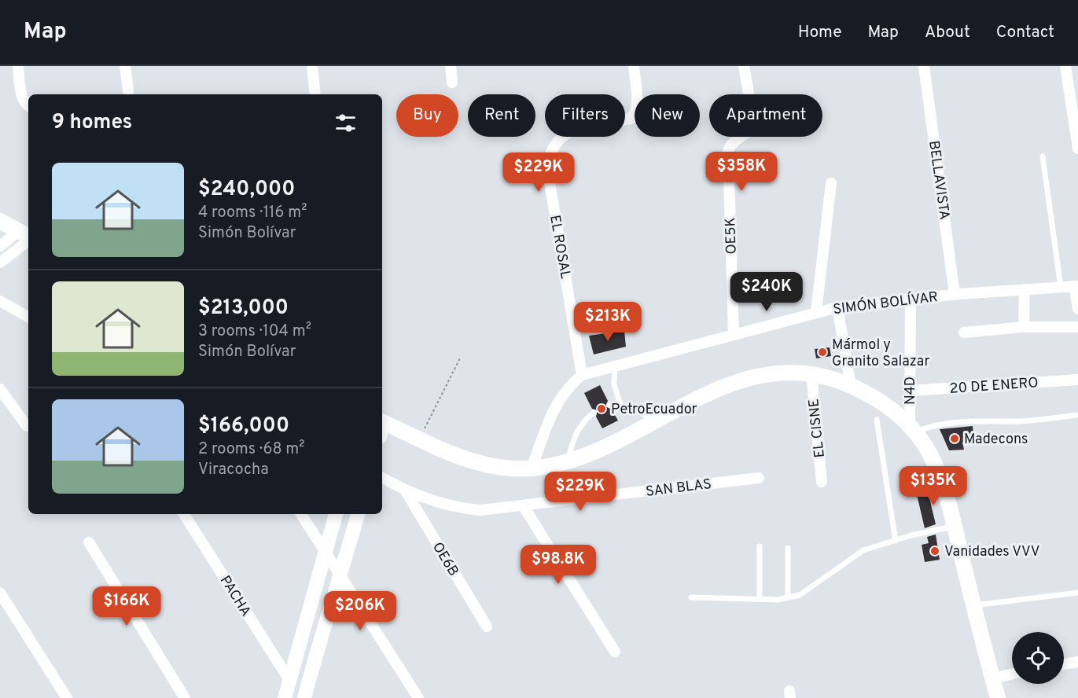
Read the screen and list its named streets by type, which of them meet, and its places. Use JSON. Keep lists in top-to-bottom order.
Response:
{
  "streets": {
    "street": [
      "BELLAVISTA",
      "OE5K",
      "EL ROSAL",
      "SIMÓN BOLÍVAR",
      "20 DE ENERO",
      "N4D",
      "EL CISNE",
      "SAN BLAS",
      "OE6B",
      "PACHA"
    ]
  },
  "crossings": [
    ["BELLAVISTA", "SIMÓN BOLÍVAR"],
    ["OE5K", "SIMÓN BOLÍVAR"],
    ["EL ROSAL", "SIMÓN BOLÍVAR"],
    ["SIMÓN BOLÍVAR", "N4D"],
    ["20 DE ENERO", "N4D"],
    ["SAN BLAS", "OE6B"]
  ],
  "places": [
    "Mármol y Granito Salazar",
    "PetroEcuador",
    "Madecons",
    "Vanidades VVV"
  ],
  "page": {
    "header": "Map",
    "nav": [
      "Home",
      "Map",
      "About",
      "Contact"
    ],
    "chip": [
      "Buy",
      "Rent",
      "Filters",
      "New",
      "Apartment"
    ],
    "heading": "9 homes",
    "list": [
      {
        "name": "$240,000",
        "note": "4 rooms · 116 m² · Simón Bolívar"
      },
      {
        "name": "$213,000",
        "note": "3 rooms · 104 m² · Simón Bolívar"
      },
      {
        "name": "$166,000",
        "note": "2 rooms · 68 m² · Viracocha"
      }
    ],
    "price": [
      "$358K",
      "$229K",
      "$240K",
      "$213K",
      "$135K",
      "$229K",
      "$98.8K",
      "$166K",
      "$206K"
    ]
  }
}
